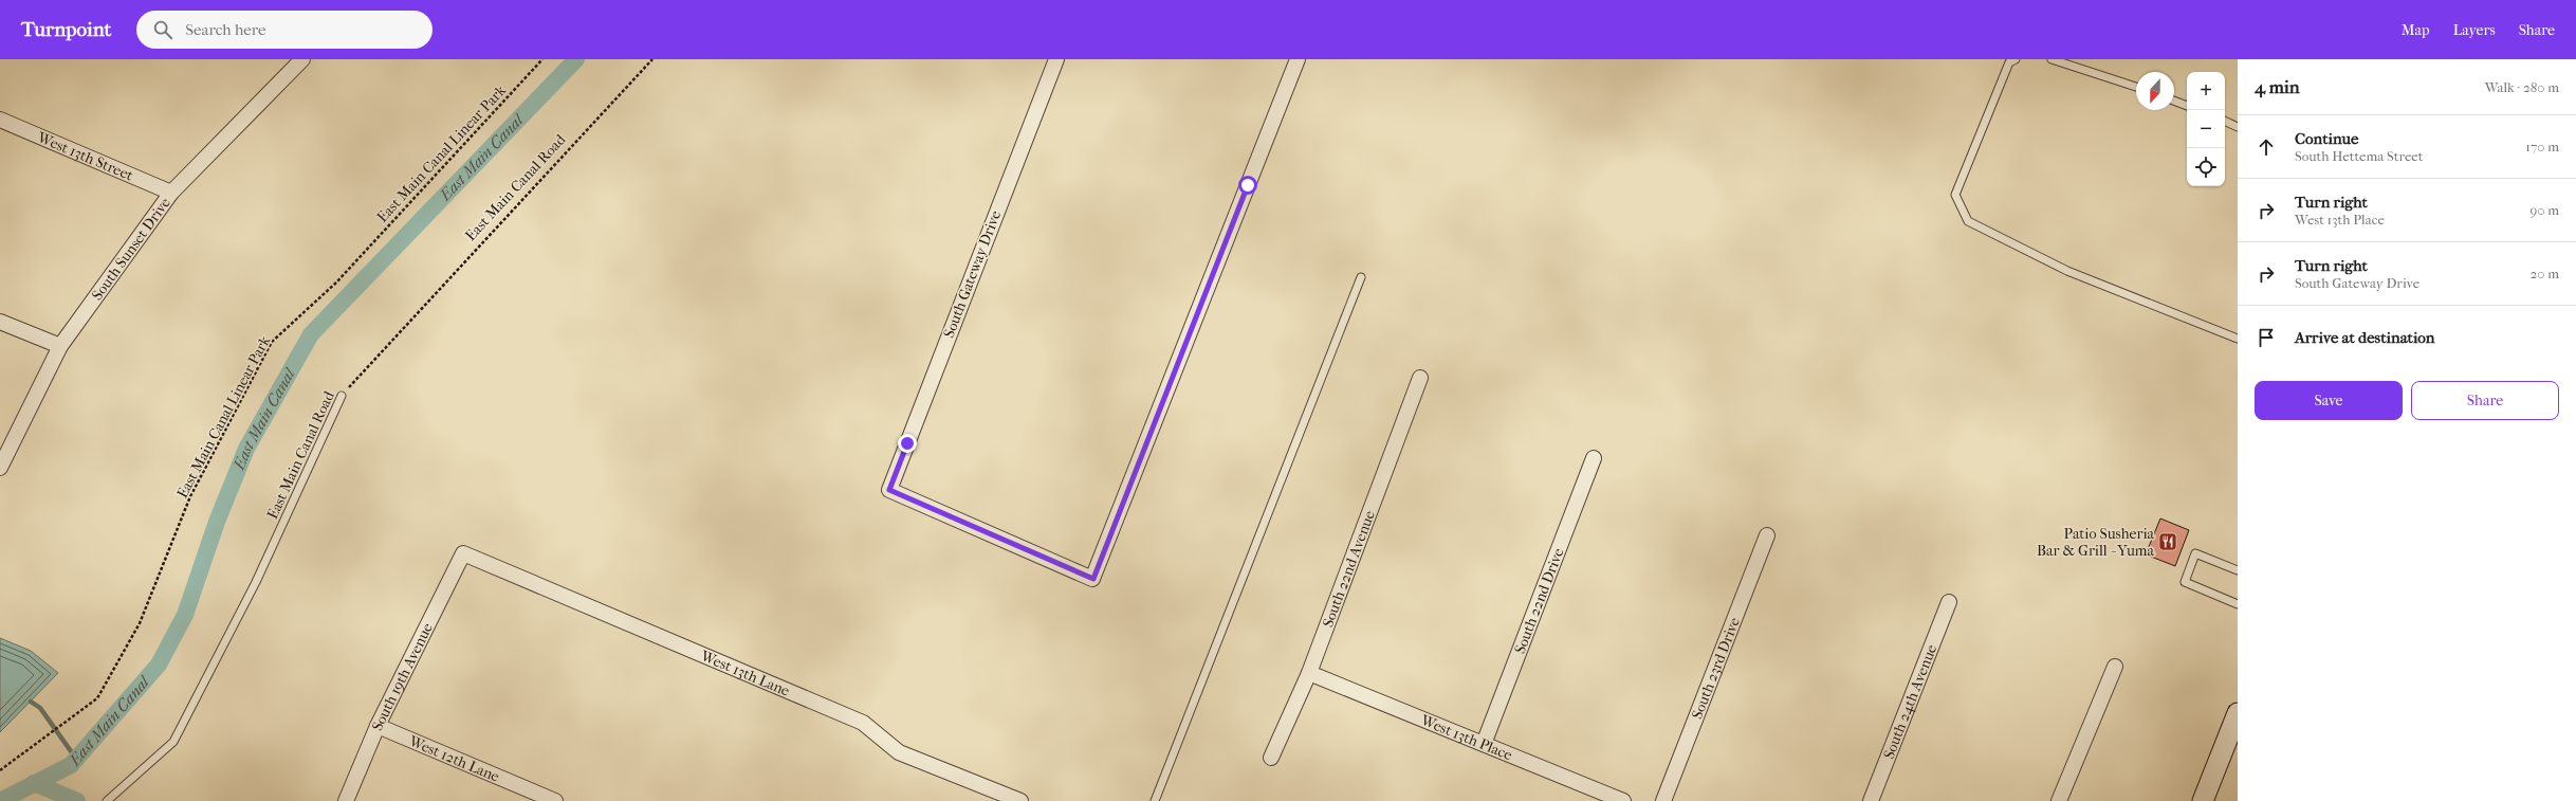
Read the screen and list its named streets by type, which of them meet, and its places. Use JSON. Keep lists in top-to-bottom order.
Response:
{
  "streets": {
    "street": [
      "West 13th Street",
      "South Sunset Drive",
      "South Gateway Drive",
      "South 22nd Avenue",
      "South 22nd Drive",
      "South 23rd Drive",
      "West 13th Lane",
      "South 19th Avenue",
      "South 24th Avenue",
      "West 13th Place",
      "West 12th Lane"
    ],
    "lane": ["East Main Canal Road"],
    "path": ["East Main Canal Linear Park"]
  },
  "crossings": [
    ["West 13th Street", "South Sunset Drive"],
    ["South 22nd Avenue", "West 13th Place"],
    ["South 22nd Drive", "West 13th Place"],
    ["West 13th Lane", "South 19th Avenue"],
    ["South 19th Avenue", "West 12th Lane"]
  ],
  "water": ["East Main Canal"],
  "places": {
    "restaurant": ["Patio Susheria Bar & Grill - Yuma"]
  },
  "north": "bottom",
  "page": {
    "header": "Turnpoint",
    "search": "Search here",
    "nav": ["Map", "Layers", "Share"],
    "heading": ["4 min", "Walk · 280 m"],
    "map_buttons": ["+", "−"],
    "list": [
      ["Continue", "South Hettema Street", "170 m"],
      ["Turn right", "West 13th Place", "90 m"],
      ["Turn right", "South Gateway Drive", "20 m"],
      "Arrive at destination"
    ],
    "buttons": ["Save", "Share"]
  }
}
